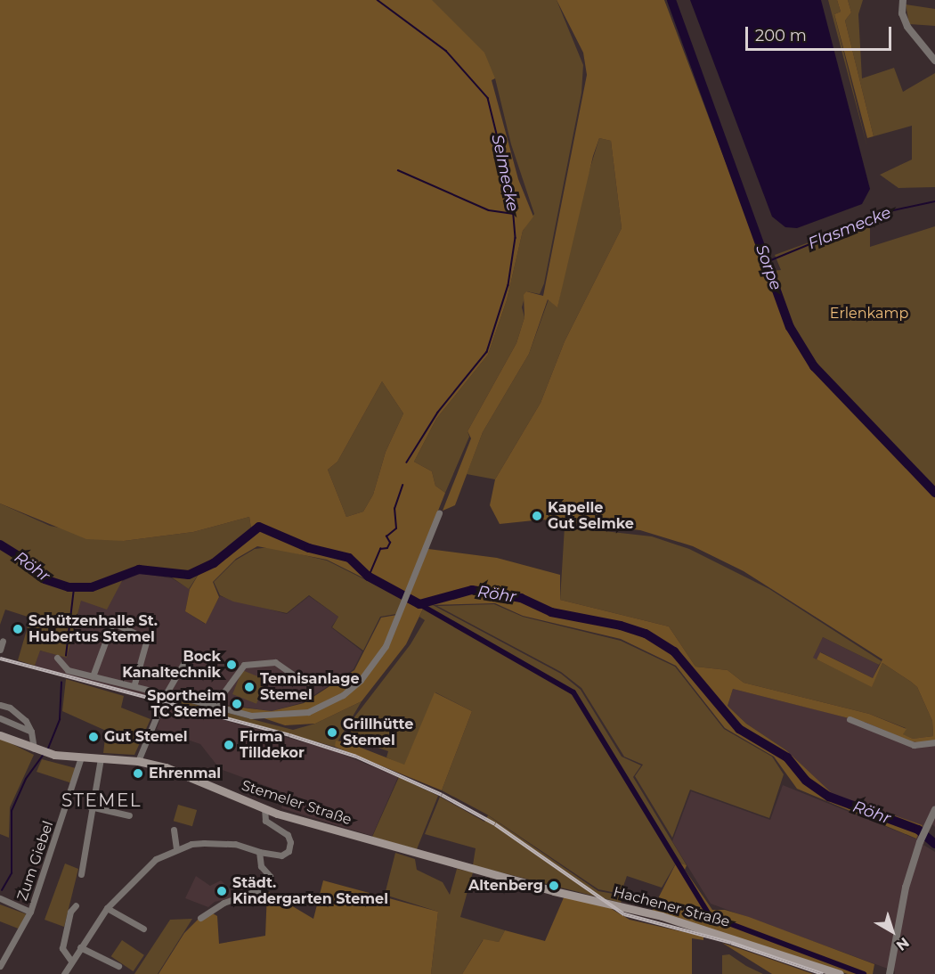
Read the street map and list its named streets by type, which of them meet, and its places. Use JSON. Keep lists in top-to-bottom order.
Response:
{
  "streets": {
    "main road": ["Stemeler Straße", "Hachener Straße"],
    "street": ["Zum Giebel"]
  },
  "crossings": [
    ["Stemeler Straße", "Zum Giebel"],
    ["Stemeler Straße", "Hachener Straße"]
  ],
  "districts": ["STEMEL"],
  "water": [
    "Selmecke",
    "Flasmecke",
    "Sorpe",
    "Röhr"
  ],
  "parks": ["Erlenkamp"],
  "places": [
    "Kapelle Gut Selmke",
    "Schützenhalle St. Hubertus Stemel",
    "Bock Kanaltechnik",
    "Tennisanlage Stemel",
    "Sportheim TC Stemel",
    "Grillhütte Stemel",
    "Gut Stemel",
    "Firma Tilldekor",
    "Ehrenmal",
    "Altenberg",
    "Städt. Kindergarten Stemel"
  ],
  "scale_bar": "200 m",
  "north": "bottom right"
}
